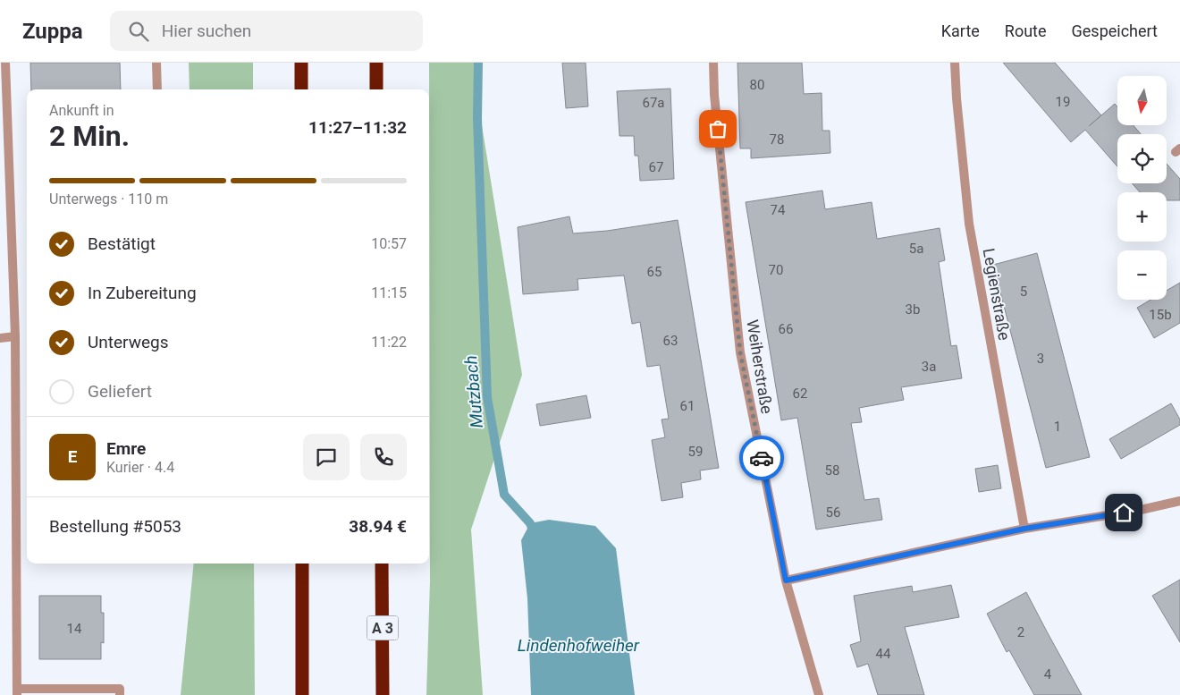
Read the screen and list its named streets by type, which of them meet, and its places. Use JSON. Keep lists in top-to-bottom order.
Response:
{
  "streets": {
    "highway": ["A 3"],
    "street": ["Legienstraße", "Weiherstraße"]
  },
  "water": ["Mutzbach", "Lindenhofweiher"],
  "house_numbers": [
    "80",
    "19",
    "67a",
    "78",
    "67",
    "74",
    "5a",
    "70",
    "65",
    "5",
    "3b",
    "15b",
    "66",
    "63",
    "3",
    "3a",
    "62",
    "61",
    "1",
    "59",
    "58",
    "56",
    "14",
    "2",
    "44",
    "4"
  ],
  "north": "bottom",
  "page": {
    "header": "Zuppa",
    "search": "Hier suchen",
    "nav": ["Karte", "Route", "Gespeichert"],
    "map_buttons": ["+", "−"],
    "heading": ["2 Min.", "Ankunft in", "11:27–11:32"],
    "panel": [
      "Emre",
      "Kurier · 4.4",
      "Bestellung #5053",
      "38.94 €"
    ],
    "bar": "Unterwegs · 110 m",
    "list": [
      ["Bestätigt", "10:57"],
      ["In Zubereitung", "11:15"],
      ["Unterwegs", "11:22"],
      "Geliefert"
    ],
    "round": "E"
  }
}
